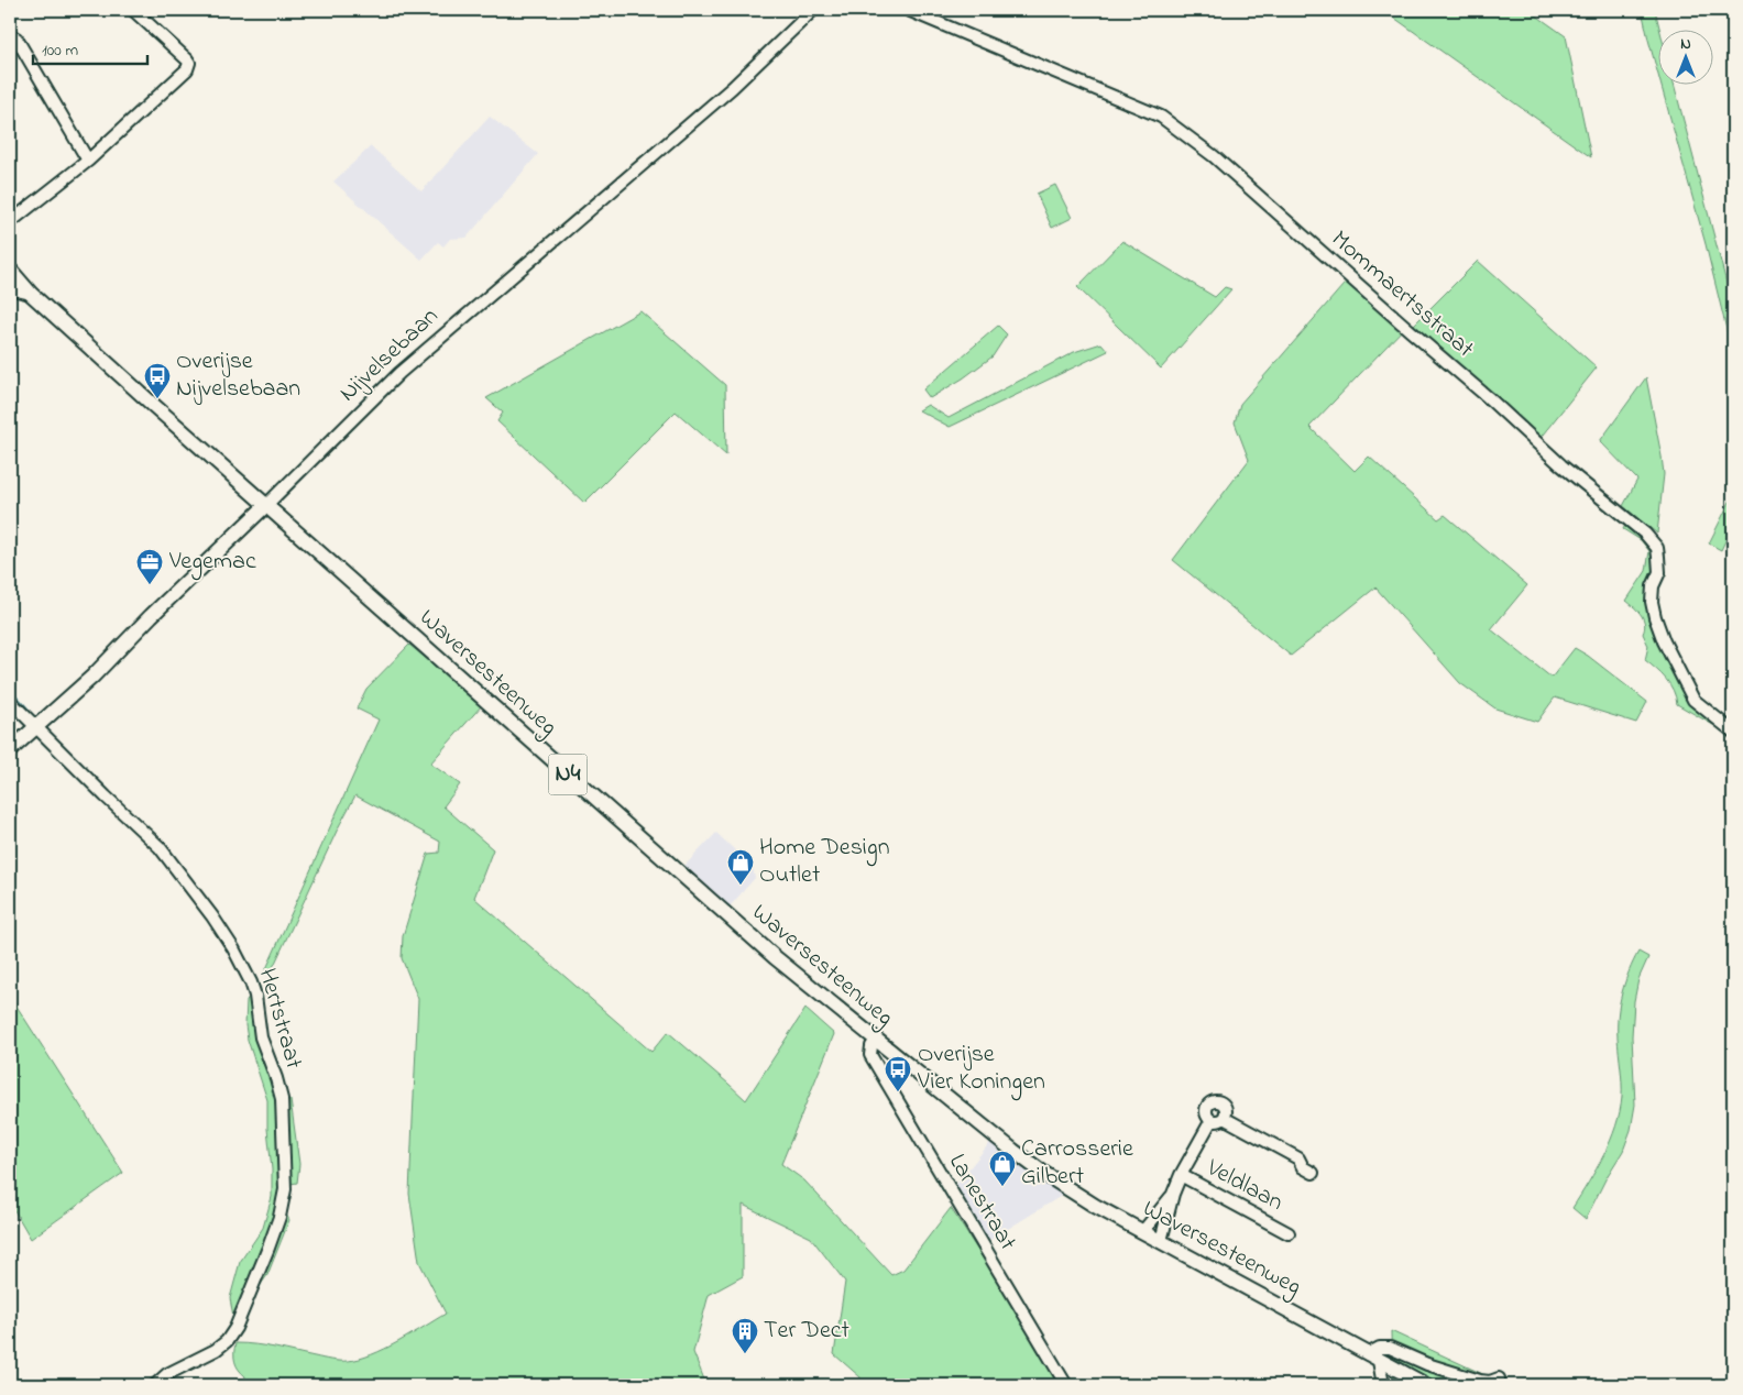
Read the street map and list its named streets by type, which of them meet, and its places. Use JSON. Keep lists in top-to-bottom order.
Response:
{
  "streets": {
    "main road": ["Nijvelsebaan", "Waversesteenweg", "N4"],
    "street": [
      "Mommaertsstraat",
      "Hertstraat",
      "Veldlaan",
      "Lanestraat"
    ]
  },
  "crossings": [
    ["Nijvelsebaan", "Waversesteenweg"],
    ["Nijvelsebaan", "Hertstraat"],
    ["Waversesteenweg", "Veldlaan"],
    ["Waversesteenweg", "Lanestraat"]
  ],
  "places": {
    "bus stop": ["Overijse Nijvelsebaan", "Overijse Vier Koningen"],
    "office": ["Vegemac"],
    "shop": ["Home Design Outlet", "Carrosserie Gilbert"],
    "building": ["Ter Dect"]
  },
  "scale_bar": "100 m",
  "north": "top"
}
